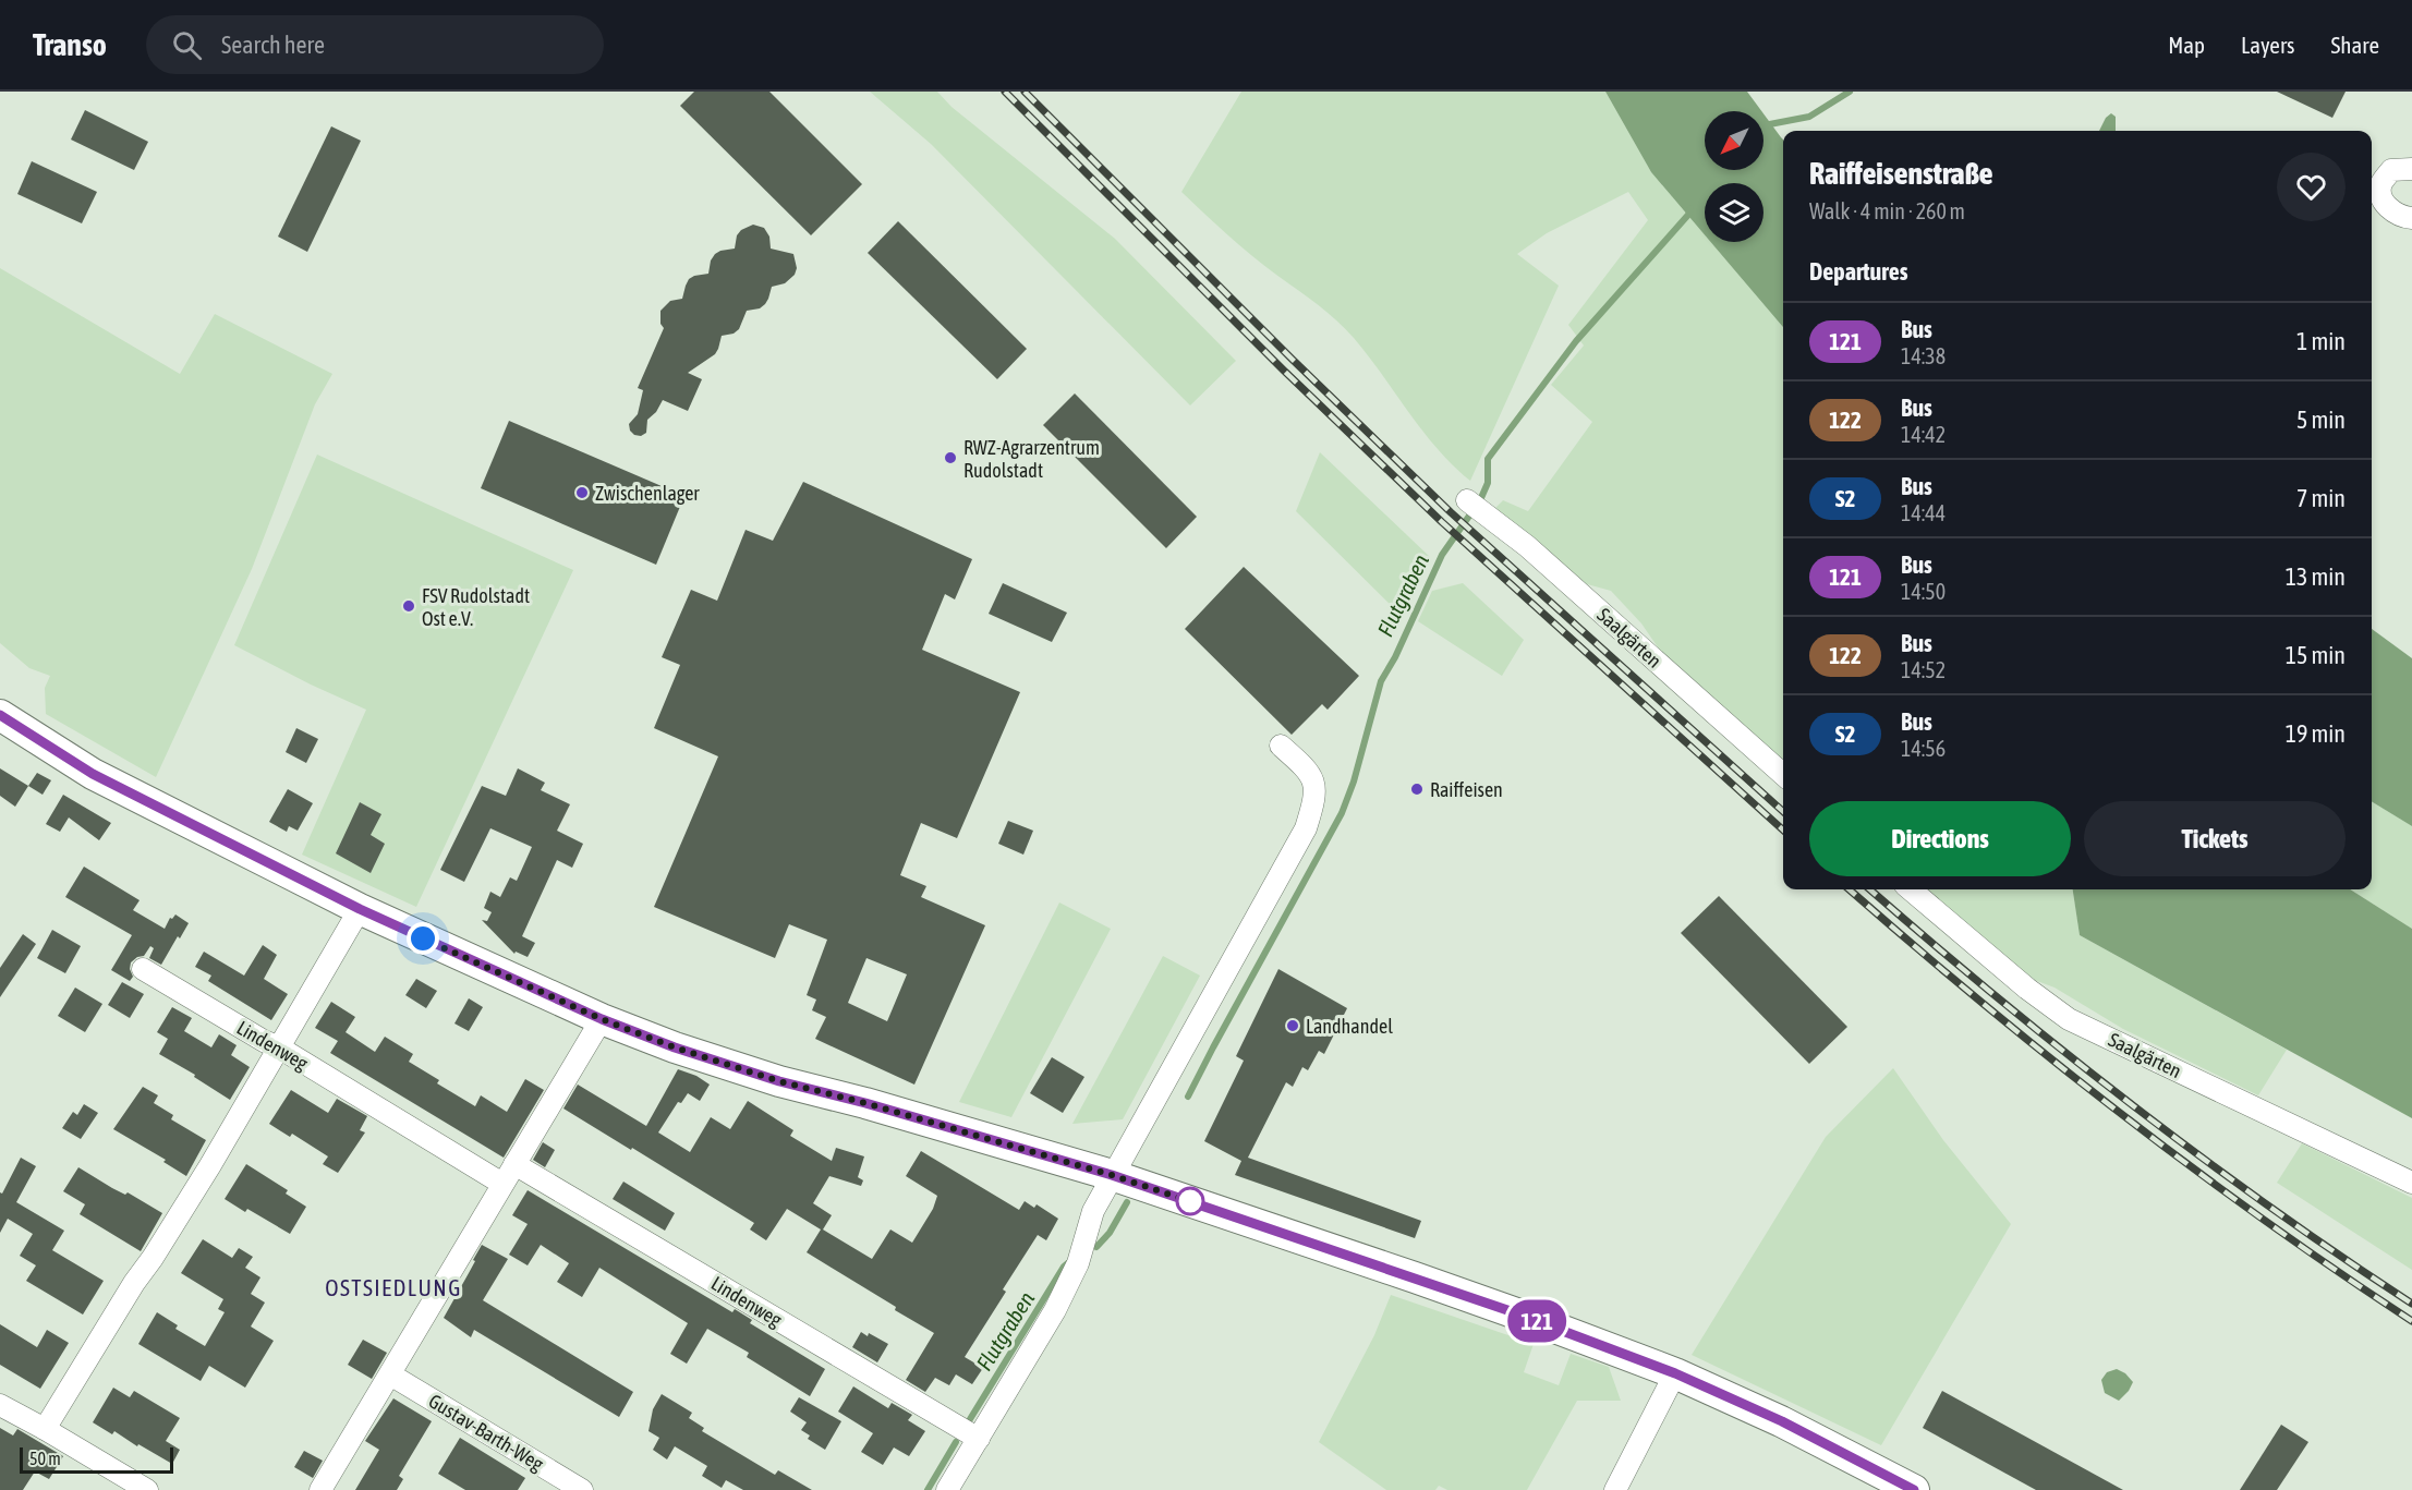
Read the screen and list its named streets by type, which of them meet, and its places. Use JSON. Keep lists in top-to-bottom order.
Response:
{
  "streets": {
    "street": ["Saalgärten", "Lindenweg", "Gustav-Barth-Weg"]
  },
  "districts": ["OSTSIEDLUNG"],
  "water": ["Flutgraben"],
  "places": [
    "RWZ-Agrarzentrum Rudolstadt",
    "Zwischenlager",
    "FSV Rudolstadt Ost e.V.",
    "Raiffeisen",
    "Landhandel"
  ],
  "lines": ["bus line 121"],
  "scale_bar": "50 m",
  "north": "bottom left",
  "page": {
    "header": "Transo",
    "search": "Search here",
    "nav": ["Map", "Layers", "Share"],
    "on_map": "121",
    "heading": [
      ["Raiffeisenstraße", "Walk · 4 min · 260 m"],
      "Departures"
    ],
    "list": [
      {
        "mark": "121",
        "name": "Bus",
        "note": "14:38",
        "value": "1 min"
      },
      {
        "mark": "122",
        "name": "Bus",
        "note": "14:42",
        "value": "5 min"
      },
      {
        "mark": "S2",
        "name": "Bus",
        "note": "14:44",
        "value": "7 min"
      },
      {
        "mark": "121",
        "name": "Bus",
        "note": "14:50",
        "value": "13 min"
      },
      {
        "mark": "122",
        "name": "Bus",
        "note": "14:52",
        "value": "15 min"
      },
      {
        "mark": "S2",
        "name": "Bus",
        "note": "14:56",
        "value": "19 min"
      }
    ],
    "buttons": ["Directions", "Tickets"],
    "scale": "50 m"
  }
}
